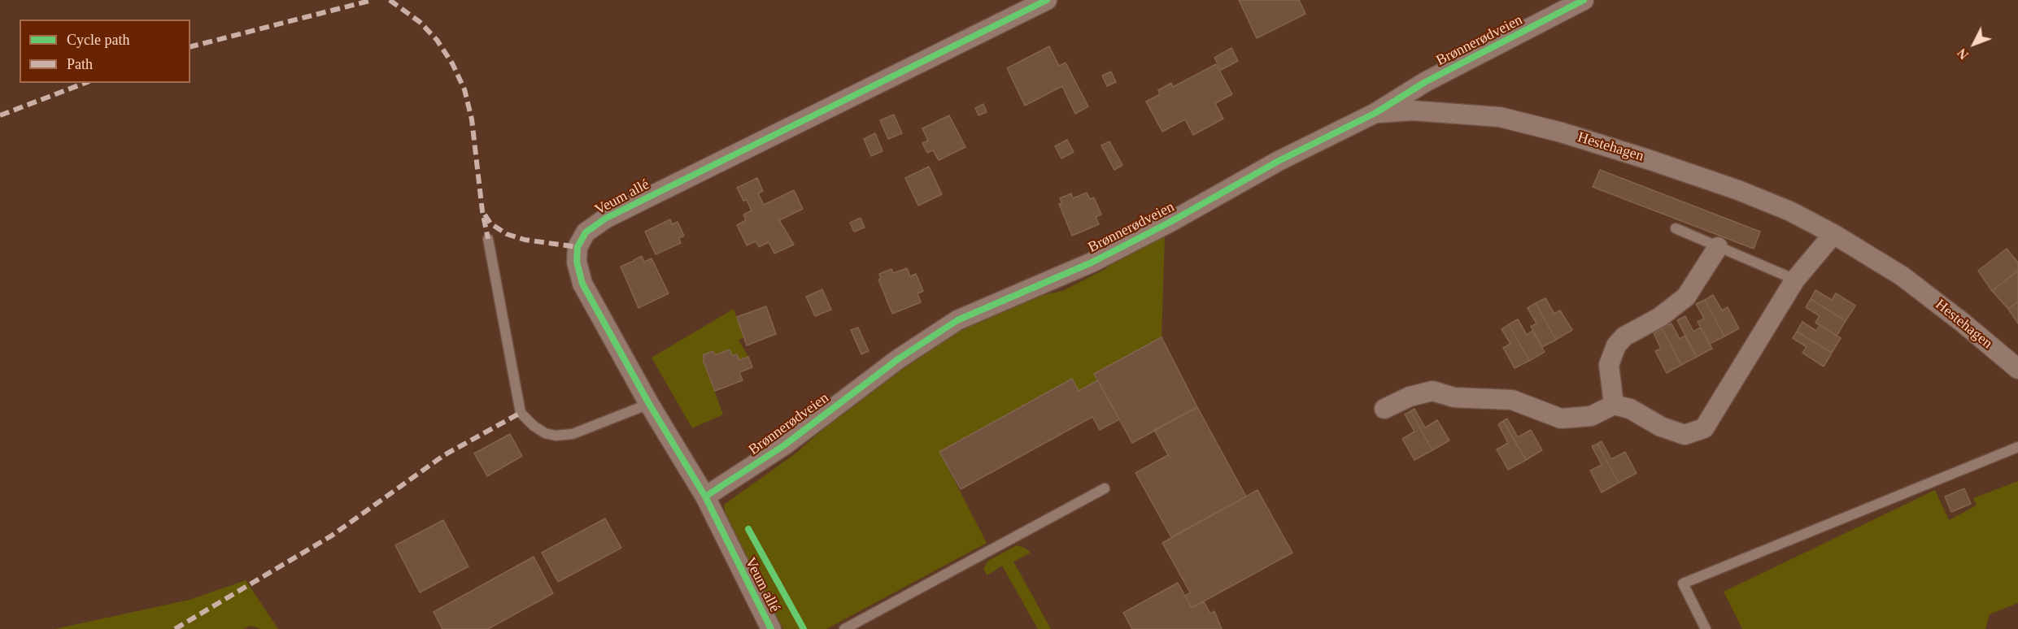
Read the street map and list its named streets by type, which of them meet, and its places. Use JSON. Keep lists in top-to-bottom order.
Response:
{
  "streets": {
    "street": ["Brønnerødveien", "Hestehagen", "Veum allé"]
  },
  "crossings": [
    ["Brønnerødveien", "Hestehagen"],
    ["Brønnerødveien", "Veum allé"]
  ],
  "legend": ["Cycle path", "Path"],
  "north": "bottom left"
}
